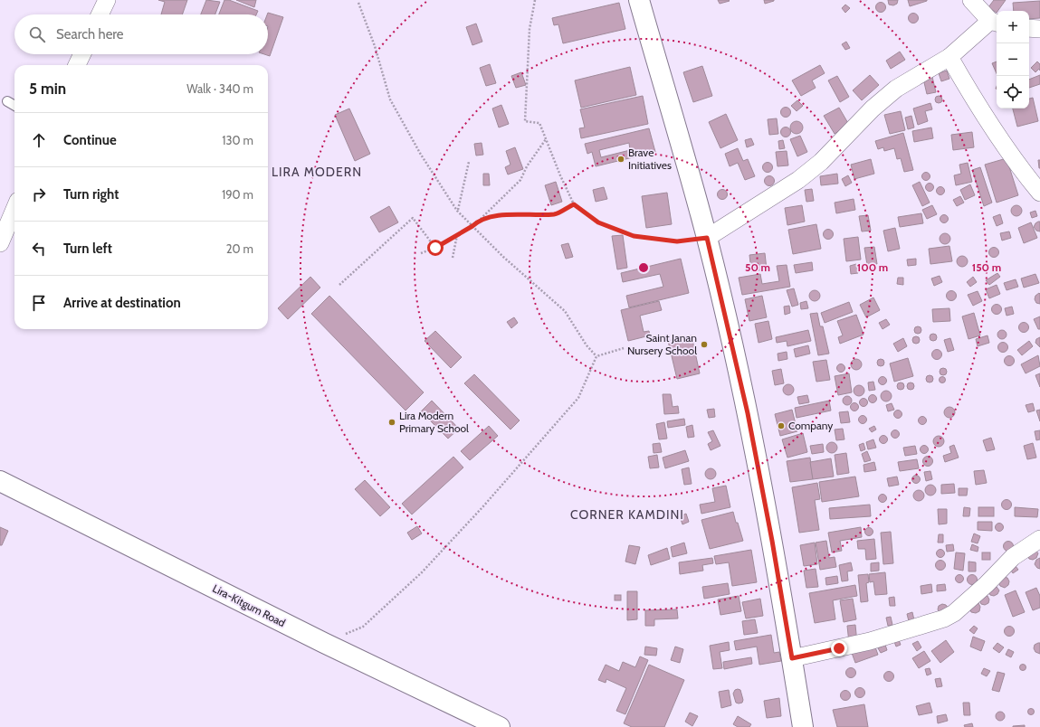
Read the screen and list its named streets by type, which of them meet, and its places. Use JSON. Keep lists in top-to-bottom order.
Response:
{
  "streets": {
    "street": ["Lira-Kitgum Road"]
  },
  "districts": ["LIRA MODERN", "CORNER KAMDINI"],
  "places": [
    "Brave Initiatives",
    "Saint Janan Nursery School",
    "Lira Modern Primary School",
    "Company"
  ],
  "page": {
    "map_buttons": ["+", "−"],
    "search": "Search here",
    "heading": ["5 min", "Walk · 340 m"],
    "list": [
      ["Continue", "130 m"],
      ["Turn right", "190 m"],
      ["Turn left", "20 m"],
      "Arrive at destination"
    ]
  },
  "rings": ["50 m", "100 m", "150 m"]
}
